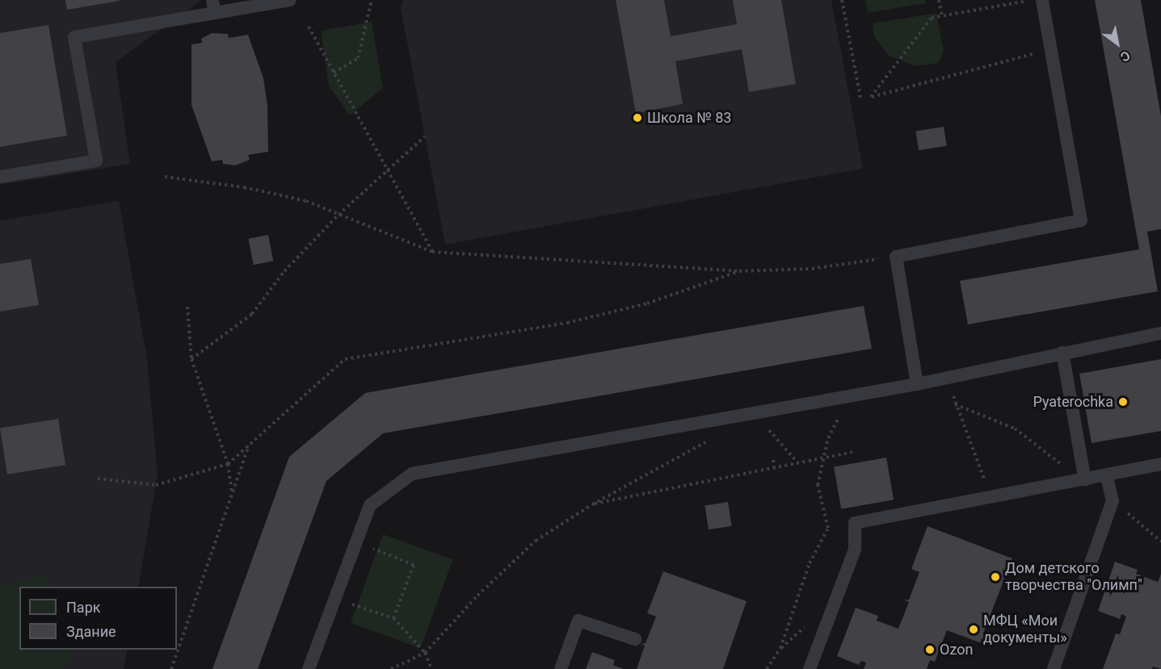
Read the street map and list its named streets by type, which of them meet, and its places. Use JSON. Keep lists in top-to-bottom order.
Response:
{
  "places": [
    "Школа № 83",
    "Pyaterochka",
    "Дом детского творчества \"Олимп\"",
    "МФЦ «Мои документы»",
    "Ozon"
  ],
  "legend": ["Парк", "Здание"],
  "north": "bottom right"
}
